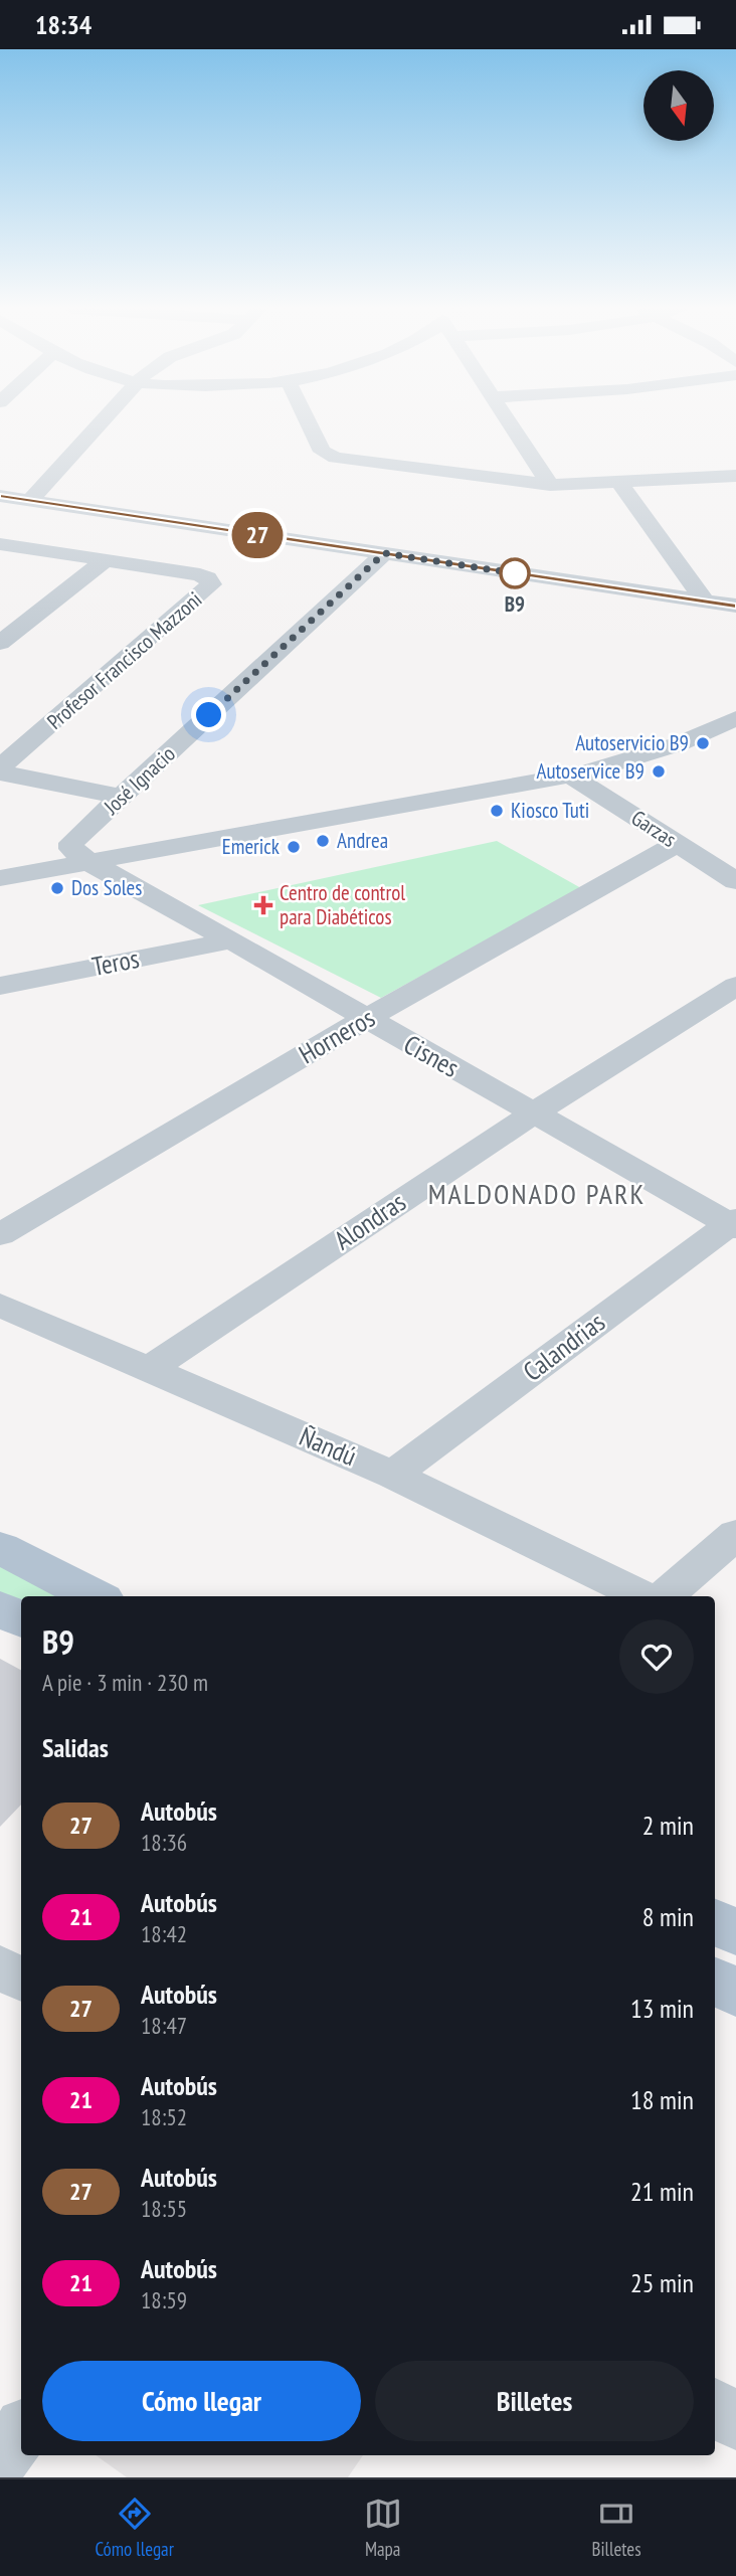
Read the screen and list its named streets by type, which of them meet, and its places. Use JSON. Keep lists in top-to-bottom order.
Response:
{
  "streets": {
    "street": [
      "Profesor Francisco Mazzoni",
      "José Ignacio",
      "Garzas",
      "Teros",
      "Horneros",
      "Cisnes",
      "Alondras",
      "Calandrias",
      "Ñandú"
    ]
  },
  "crossings": [
    ["José Ignacio", "Cisnes"],
    ["Garzas", "Horneros"],
    ["Teros", "Cisnes"],
    ["Horneros", "Cisnes"],
    ["Cisnes", "Alondras"],
    ["Cisnes", "Calandrias"],
    ["Alondras", "Ñandú"],
    ["Calandrias", "Ñandú"]
  ],
  "districts": ["MALDONADO PARK"],
  "places": {
    "other": [
      "B9",
      "Autoservicio B9",
      "Autoservice B9",
      "Kiosco Tuti",
      "Andrea",
      "Emerick",
      "Dos Soles"
    ],
    "health": ["Centro de control para Diabéticos"]
  },
  "lines": ["bus line 27"],
  "north": "bottom",
  "page": {
    "status": "18:34",
    "on_map": "27",
    "heading": [
      ["B9", "A pie · 3 min · 230 m"],
      "Salidas"
    ],
    "list": [
      {
        "mark": "27",
        "name": "Autobús",
        "note": "18:36",
        "value": "2 min"
      },
      {
        "mark": "21",
        "name": "Autobús",
        "note": "18:42",
        "value": "8 min"
      },
      {
        "mark": "27",
        "name": "Autobús",
        "note": "18:47",
        "value": "13 min"
      },
      {
        "mark": "21",
        "name": "Autobús",
        "note": "18:52",
        "value": "18 min"
      },
      {
        "mark": "27",
        "name": "Autobús",
        "note": "18:55",
        "value": "21 min"
      },
      {
        "mark": "21",
        "name": "Autobús",
        "note": "18:59",
        "value": "25 min"
      }
    ],
    "buttons": ["Cómo llegar", "Billetes"],
    "tabs": ["Cómo llegar", "Mapa", "Billetes"]
  }
}
